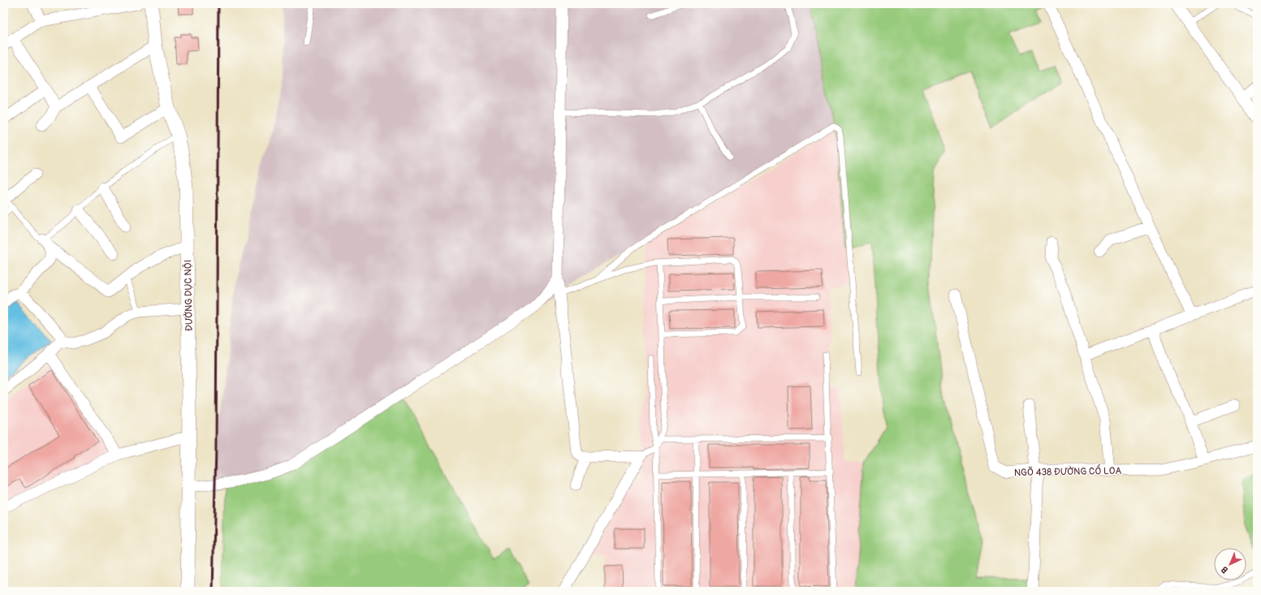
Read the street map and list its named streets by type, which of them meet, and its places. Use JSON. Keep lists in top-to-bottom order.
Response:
{
  "streets": {
    "street": ["ĐƯỜNG DỤC NỘI", "NGÕ 438 ĐƯỜNG CỔ LOA"]
  },
  "north": "bottom left"
}
